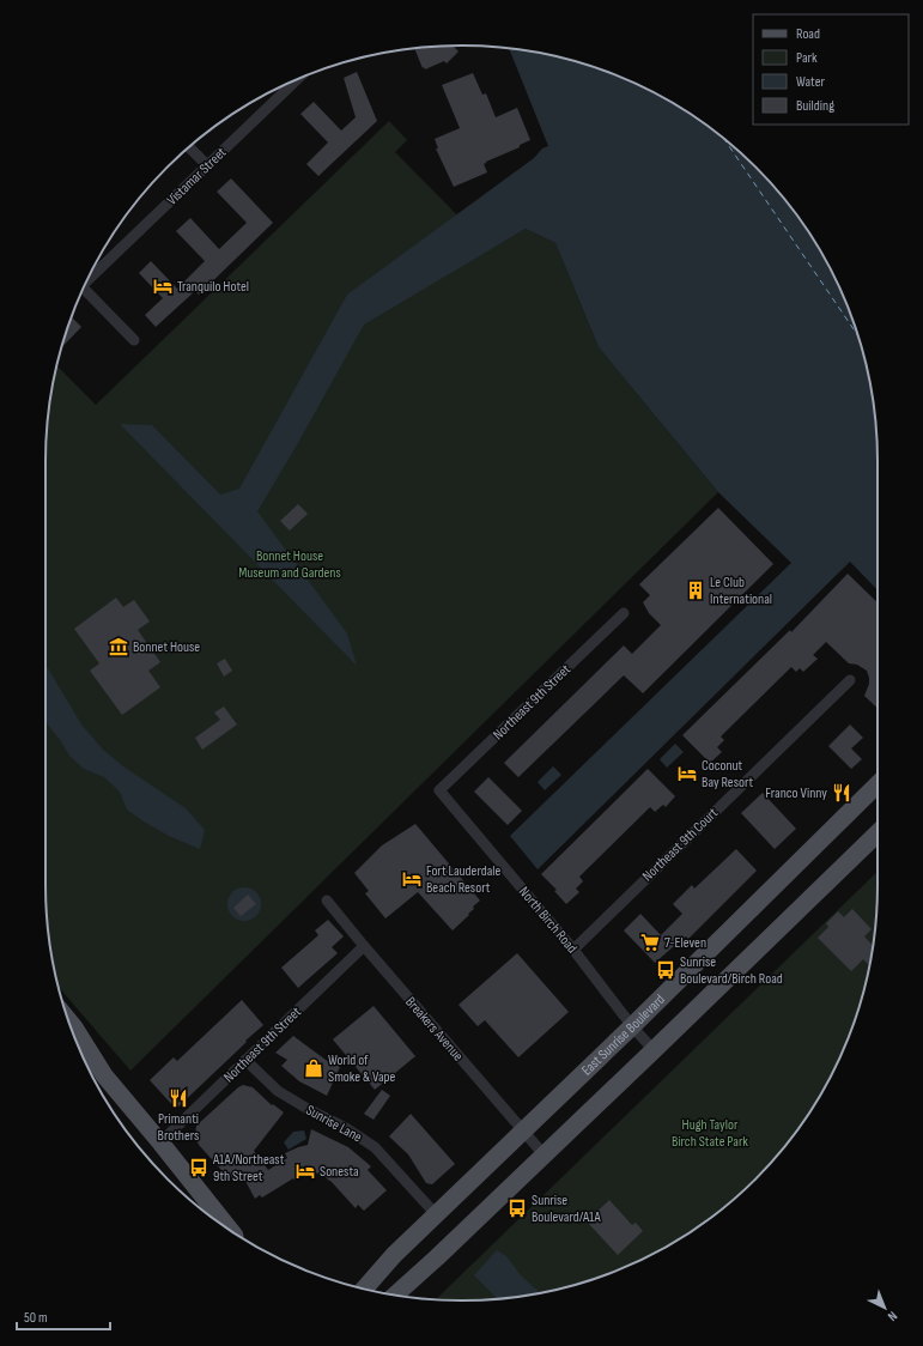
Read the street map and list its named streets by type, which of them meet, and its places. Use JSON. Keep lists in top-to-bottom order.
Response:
{
  "streets": {
    "main road": ["East Sunrise Boulevard"],
    "street": [
      "Vistamar Street",
      "Northeast 9th Street",
      "Northeast 9th Court",
      "North Birch Road",
      "Breakers Avenue",
      "Sunrise Lane"
    ]
  },
  "crossings": [
    ["Northeast 9th Street", "North Birch Road"],
    ["Northeast 9th Street", "Breakers Avenue"],
    ["Northeast 9th Street", "Sunrise Lane"],
    ["Northeast 9th Court", "North Birch Road"],
    ["North Birch Road", "East Sunrise Boulevard"],
    ["Breakers Avenue", "East Sunrise Boulevard"],
    ["East Sunrise Boulevard", "Sunrise Lane"]
  ],
  "parks": ["Bonnet House Museum and Gardens", "Hugh Taylor Birch State Park"],
  "places": {
    "hotel": [
      "Tranquilo Hotel",
      "Coconut Bay Resort",
      "Fort Lauderdale Beach Resort",
      "Sonesta"
    ],
    "building": ["Le Club International"],
    "museum": ["Bonnet House"],
    "restaurant": ["Franco Vinny", "Primanti Brothers"],
    "supermarket": ["7-Eleven"],
    "bus stop": ["Sunrise Boulevard/Birch Road", "A1A/Northeast 9th Street", "Sunrise Boulevard/A1A"],
    "shop": ["World of Smoke & Vape"]
  },
  "legend": [
    "Road",
    "Park",
    "Water",
    "Building"
  ],
  "scale_bar": "50 m",
  "north": "bottom right"
}
